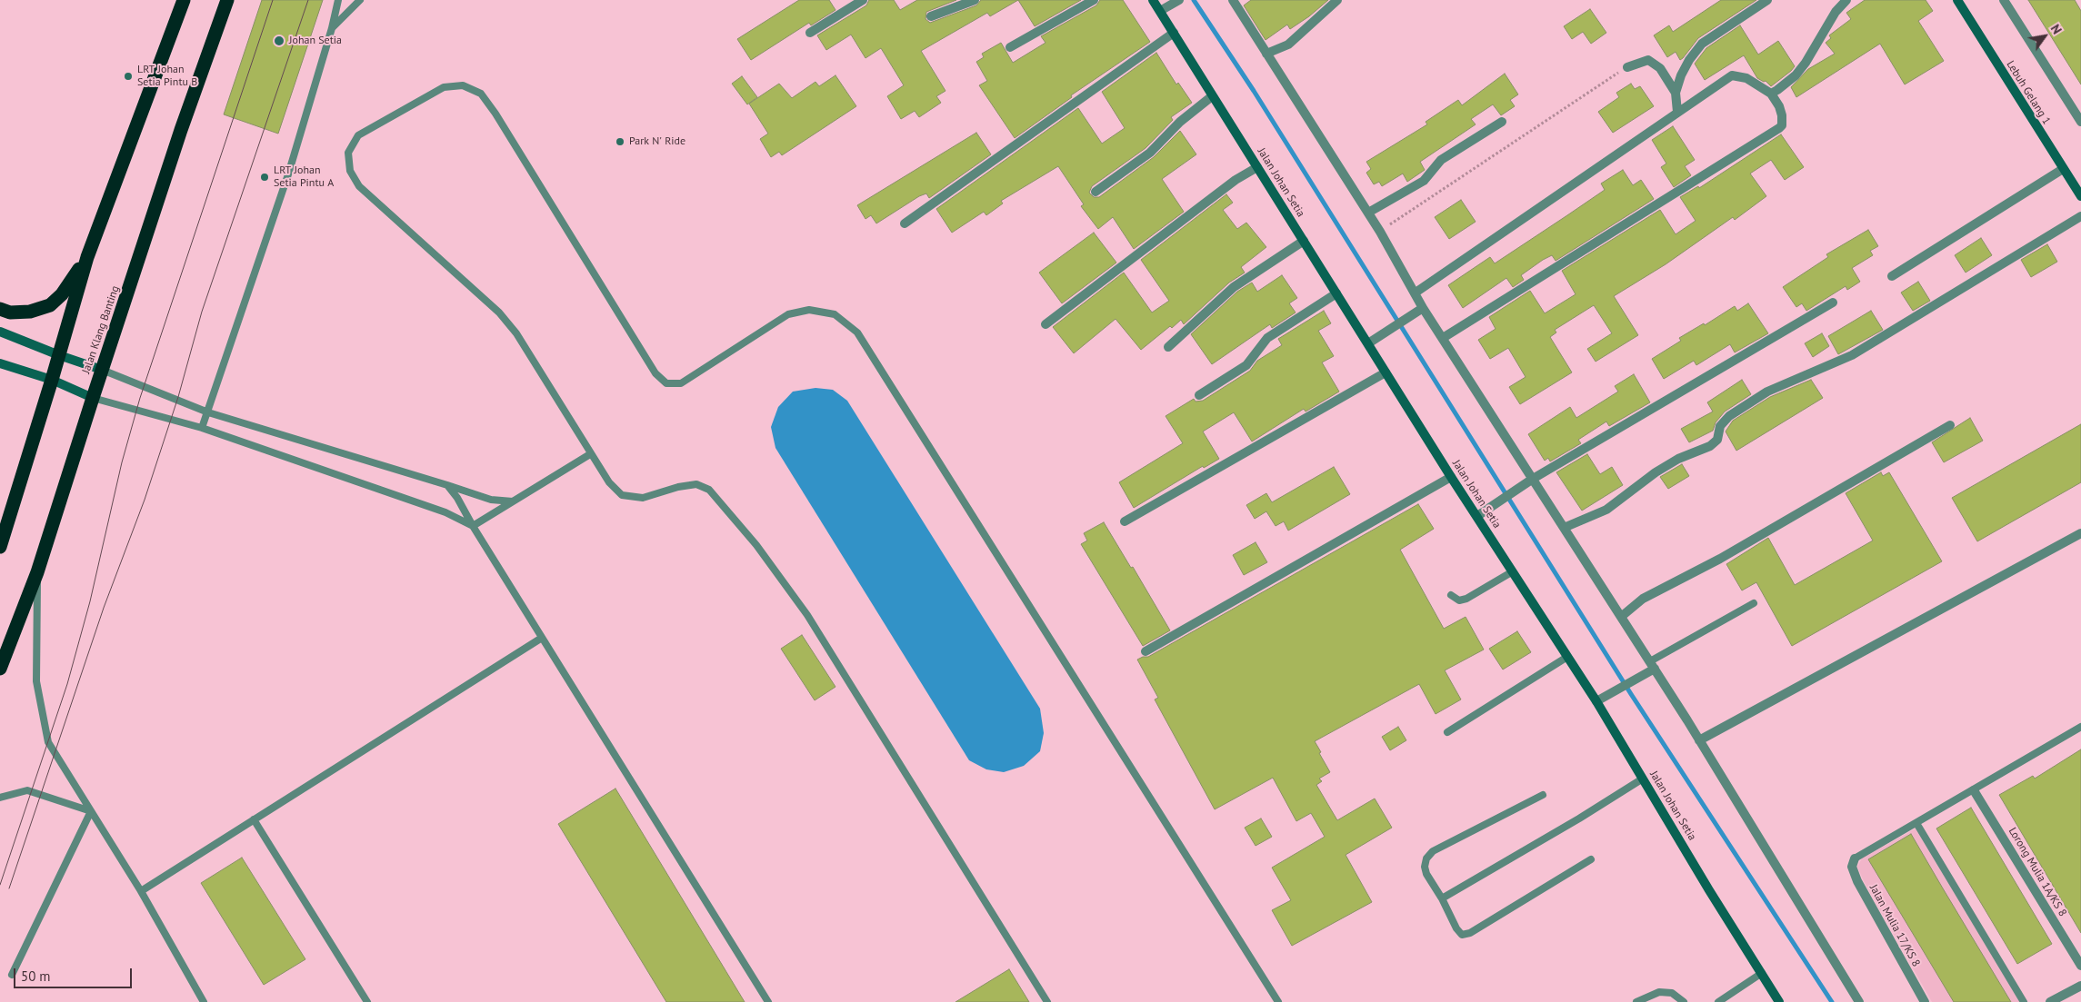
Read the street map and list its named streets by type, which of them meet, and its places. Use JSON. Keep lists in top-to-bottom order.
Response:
{
  "streets": {
    "highway": ["Jalan Klang Banting"],
    "main road": ["Lebuh Gelang 1", "Jalan Johan Setia"],
    "street": ["Lorong Mulia 1A/KS 8", "Jalan Mulia 17/KS 8"]
  },
  "places": [
    "Johan Setia",
    "LRT Johan Setia Pintu B",
    "Park N' Ride",
    "LRT Johan Setia Pintu A"
  ],
  "scale_bar": "50 m",
  "north": "top right"
}
